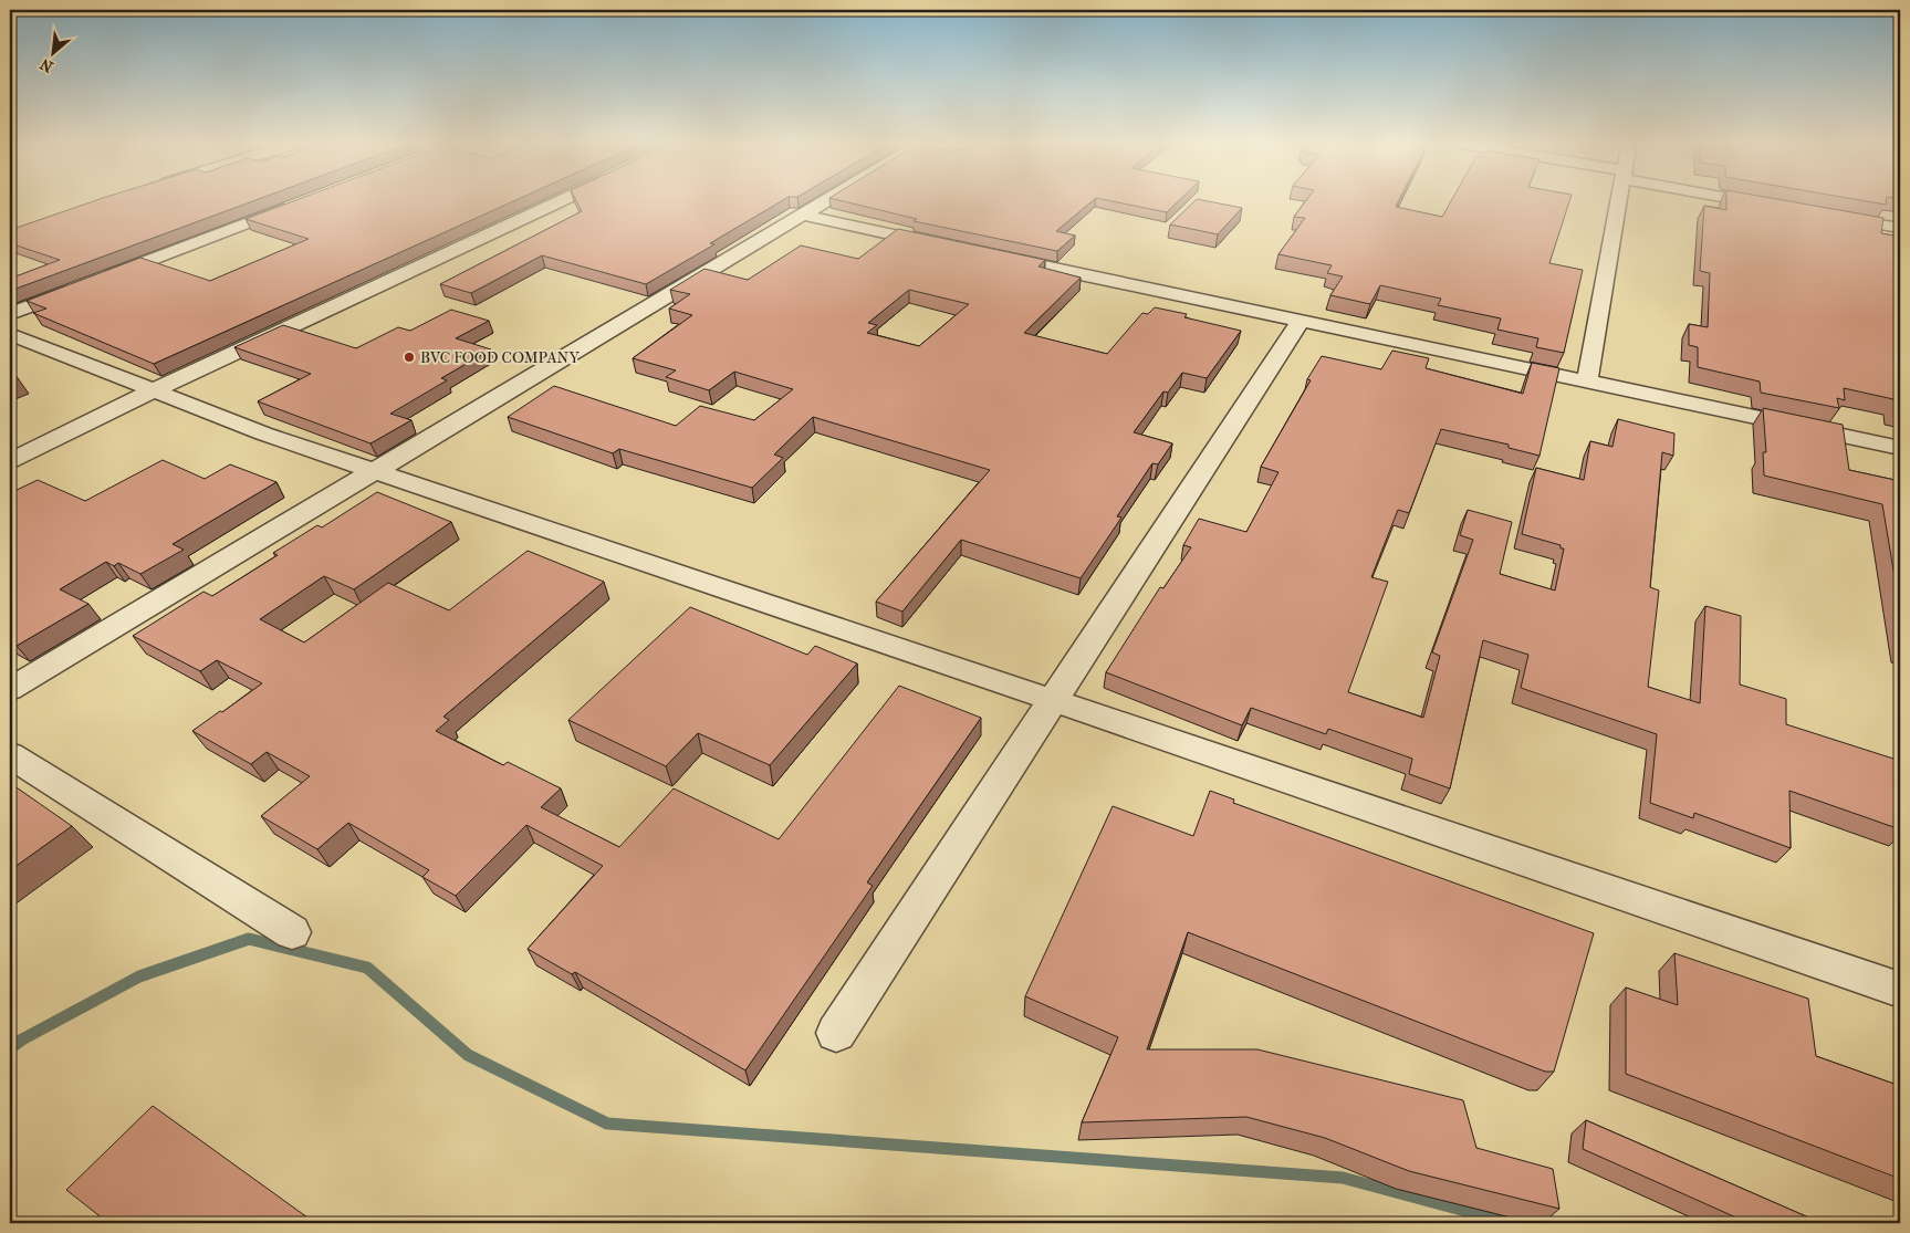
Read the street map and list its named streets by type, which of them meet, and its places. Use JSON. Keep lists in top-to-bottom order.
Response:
{
  "places": ["BVC FOOD COMPANY"],
  "north": "bottom left"
}
